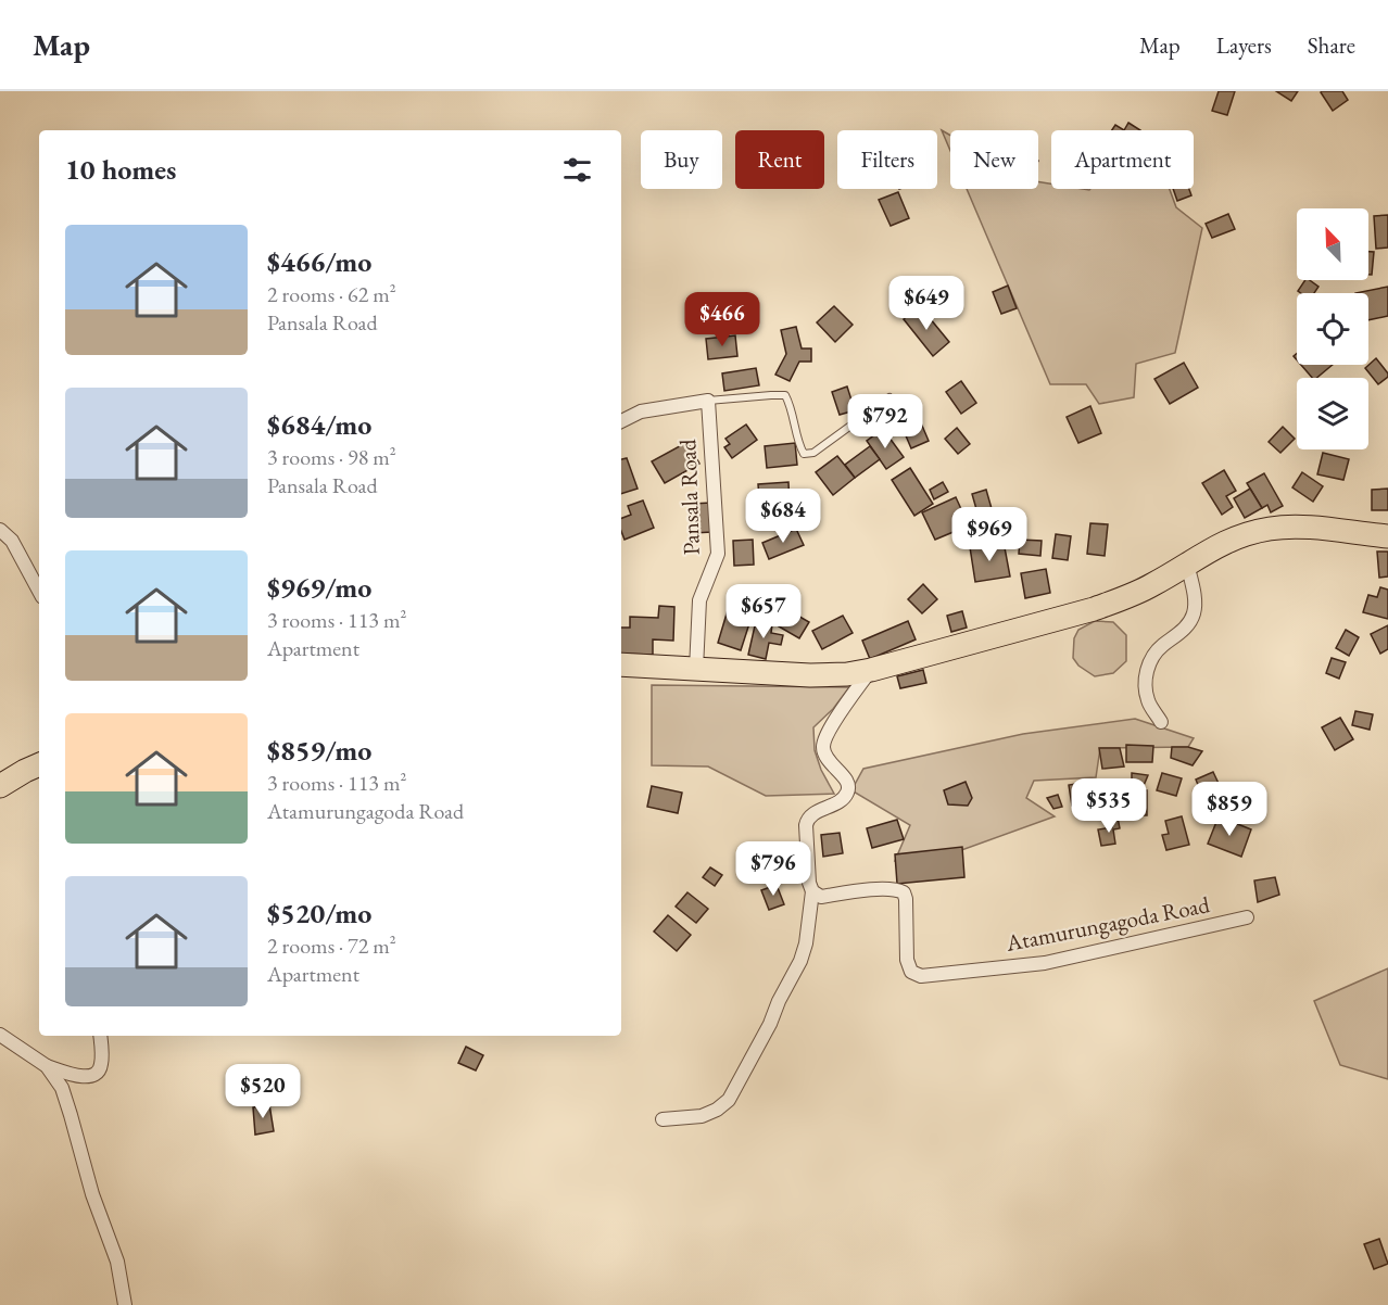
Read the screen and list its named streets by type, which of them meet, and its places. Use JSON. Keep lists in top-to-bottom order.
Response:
{
  "streets": {
    "street": ["Pansala Road", "Atamurungagoda Road"]
  },
  "north": "top left",
  "page": {
    "header": "Map",
    "nav": ["Map", "Layers", "Share"],
    "chip": [
      "Buy",
      "Rent",
      "Filters",
      "New",
      "Apartment"
    ],
    "heading": "10 homes",
    "list": [
      {
        "name": "$466/mo",
        "note": "2 rooms · 62 m² · Pansala Road"
      },
      {
        "name": "$684/mo",
        "note": "3 rooms · 98 m² · Pansala Road"
      },
      {
        "name": "$969/mo",
        "note": "3 rooms · 113 m² · Apartment"
      },
      {
        "name": "$859/mo",
        "note": "3 rooms · 113 m² · Atamurungagoda Road"
      },
      {
        "name": "$520/mo",
        "note": "2 rooms · 72 m² · Apartment"
      }
    ],
    "price": [
      "$649",
      "$466",
      "$792",
      "$684",
      "$969",
      "$657",
      "$535",
      "$859",
      "$796",
      "$520"
    ]
  }
}
